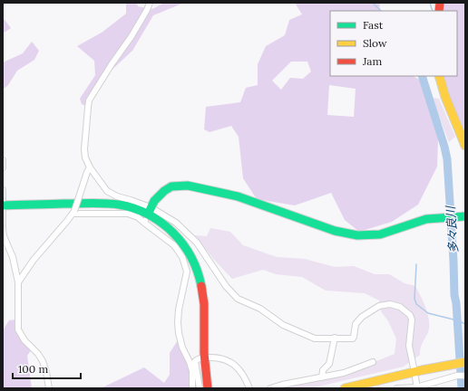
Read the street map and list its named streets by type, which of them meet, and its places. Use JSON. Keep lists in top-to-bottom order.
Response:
{
  "water": ["多々良川"],
  "legend": ["Fast", "Slow", "Jam"],
  "scale_bar": "100 m"
}
